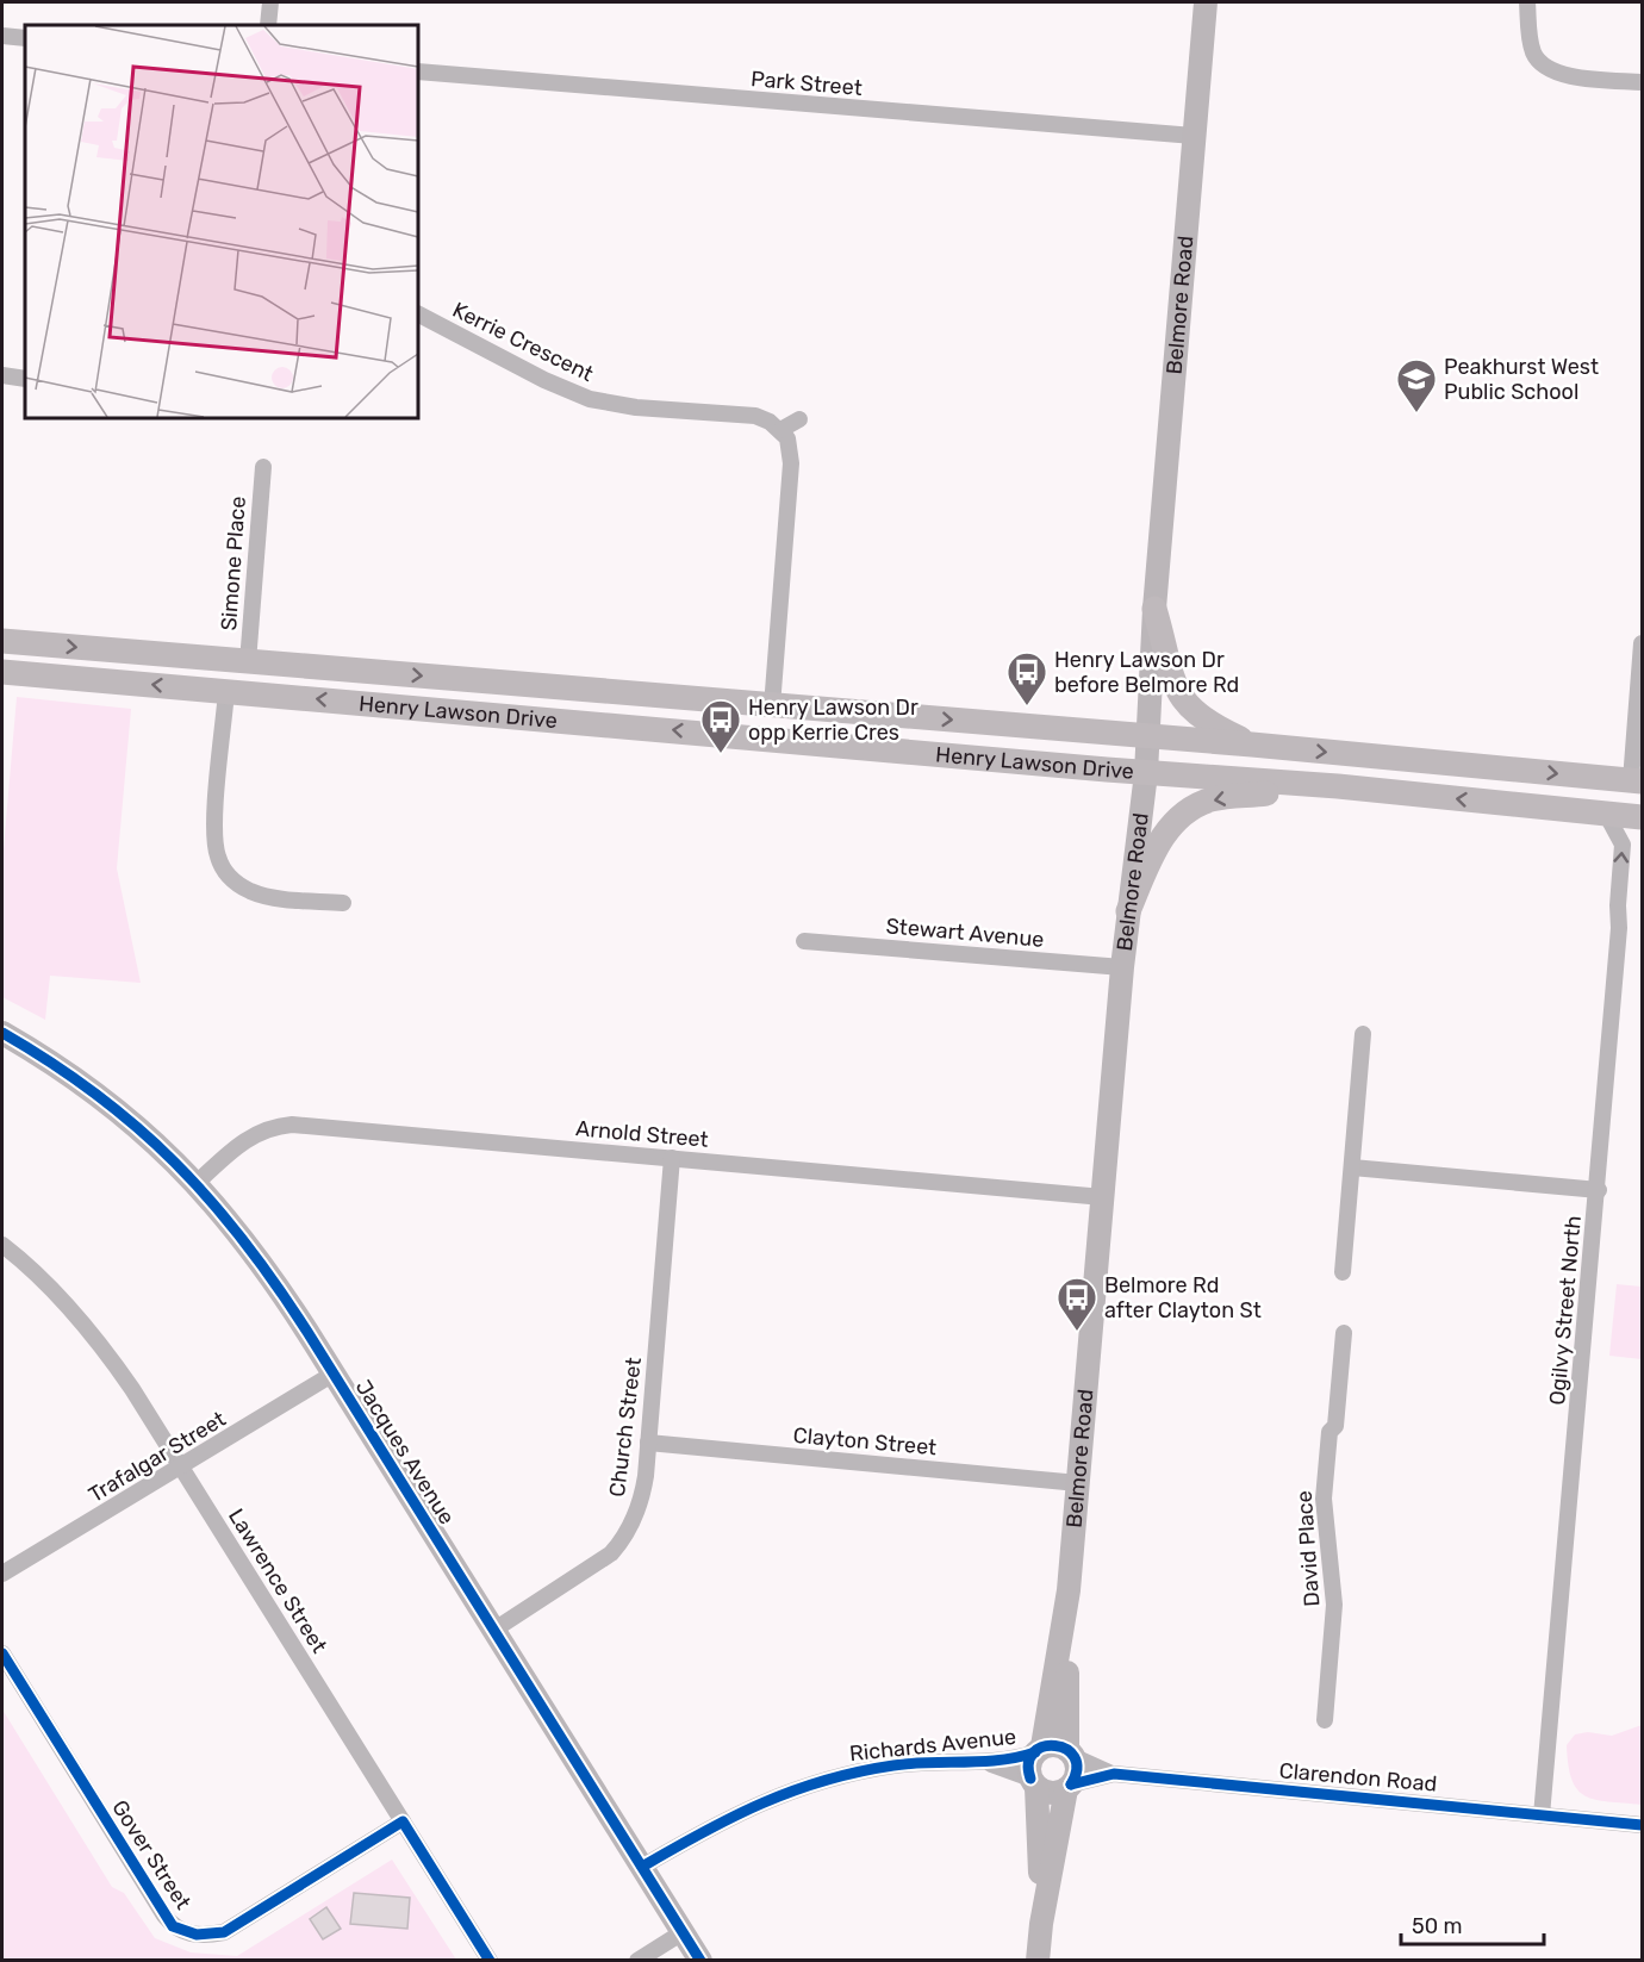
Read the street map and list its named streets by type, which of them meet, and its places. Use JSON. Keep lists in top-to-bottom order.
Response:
{
  "streets": {
    "main road": ["Belmore Road", "Henry Lawson Drive", "Jacques Avenue"],
    "street": [
      "Park Street",
      "Kerrie Crescent",
      "Simone Place",
      "Stewart Avenue",
      "Arnold Street",
      "Ogilvy Street North",
      "Church Street",
      "Clayton Street",
      "Trafalgar Street",
      "David Place",
      "Lawrence Street",
      "Richards Avenue",
      "Clarendon Road",
      "Gover Street"
    ]
  },
  "crossings": [
    ["Park Street", "Belmore Road"],
    ["Belmore Road", "Henry Lawson Drive"],
    ["Belmore Road", "Stewart Avenue"],
    ["Belmore Road", "Arnold Street"],
    ["Belmore Road", "Clayton Street"],
    ["Belmore Road", "Richards Avenue"],
    ["Belmore Road", "Clarendon Road"],
    ["Simone Place", "Henry Lawson Drive"],
    ["Henry Lawson Drive", "Ogilvy Street North"],
    ["Arnold Street", "Church Street"],
    ["Arnold Street", "Jacques Avenue"],
    ["Ogilvy Street North", "Clarendon Road"],
    ["Church Street", "Clayton Street"],
    ["Church Street", "Jacques Avenue"],
    ["Jacques Avenue", "Trafalgar Street"],
    ["Jacques Avenue", "Richards Avenue"],
    ["Trafalgar Street", "Lawrence Street"],
    ["Lawrence Street", "Gover Street"],
    ["Richards Avenue", "Clarendon Road"]
  ],
  "one_way": ["Ogilvy Street North"],
  "places": {
    "school or university": ["Peakhurst West Public School"],
    "bus stop": ["Henry Lawson Dr before Belmore Rd", "Henry Lawson Dr opp Kerrie Cres", "Belmore Rd after Clayton St"]
  },
  "scale_bar": "50 m"
}
